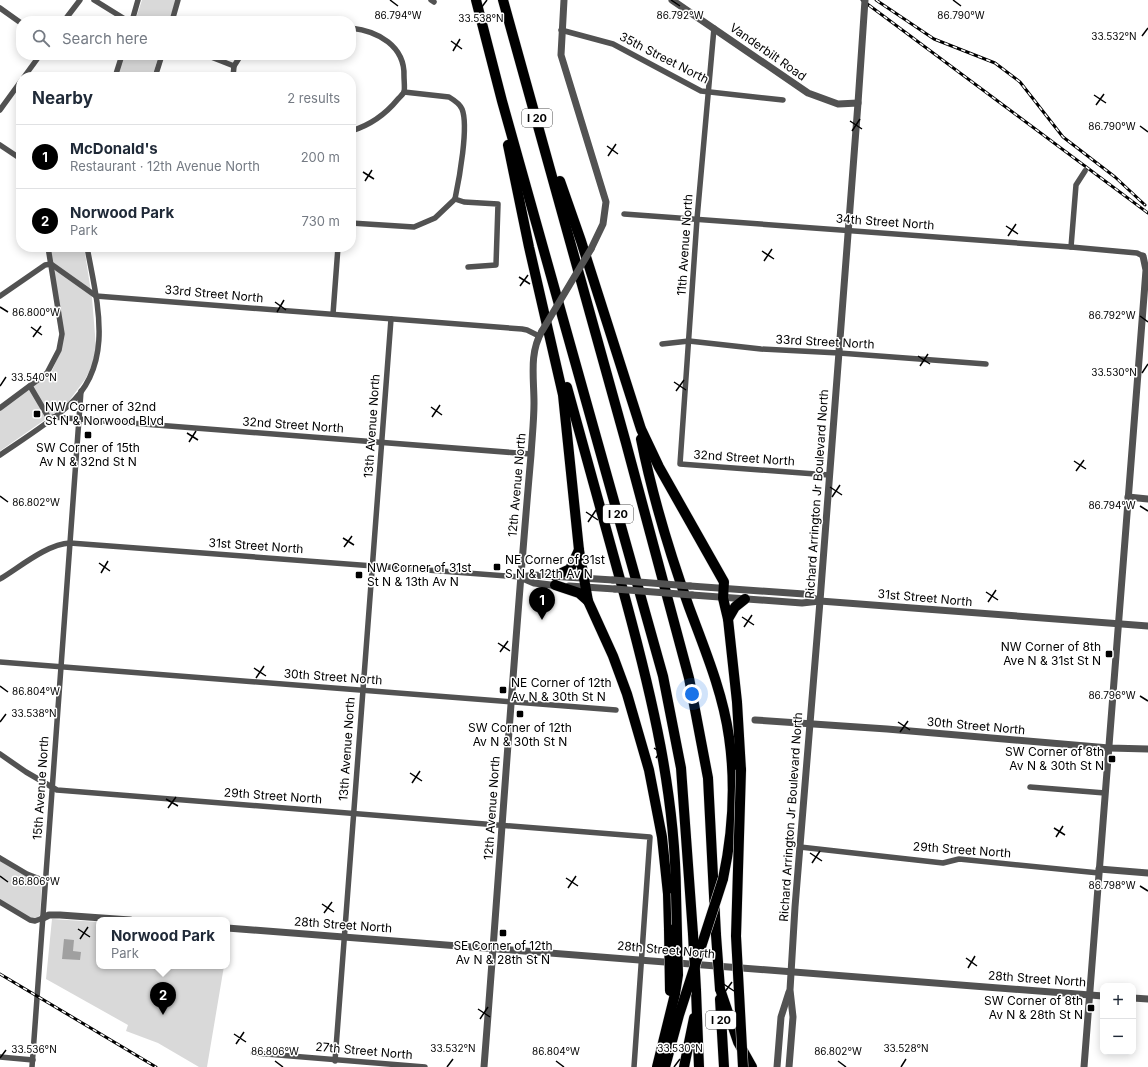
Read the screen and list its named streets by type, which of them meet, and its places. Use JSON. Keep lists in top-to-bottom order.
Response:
{
  "streets": {
    "highway": ["I 20"],
    "street": [
      "Vanderbilt Road",
      "35th Street North",
      "34th Street North",
      "11th Avenue North",
      "33rd Street North",
      "32nd Street North",
      "13th Avenue North",
      "12th Avenue North",
      "Richard Arrington Jr Boulevard North",
      "31st Street North",
      "30th Street North",
      "15th Avenue North",
      "29th Street North",
      "28th Street North",
      "27th Street North"
    ]
  },
  "crossings": [
    ["Vanderbilt Road", "11th Avenue North"],
    ["Vanderbilt Road", "Richard Arrington Jr Boulevard North"],
    ["35th Street North", "11th Avenue North"],
    ["35th Street North", "12th Avenue North"],
    ["34th Street North", "11th Avenue North"],
    ["34th Street North", "Richard Arrington Jr Boulevard North"],
    ["11th Avenue North", "33rd Street North"],
    ["11th Avenue North", "32nd Street North"],
    ["33rd Street North", "13th Avenue North"],
    ["33rd Street North", "12th Avenue North"],
    ["33rd Street North", "Richard Arrington Jr Boulevard North"],
    ["32nd Street North", "13th Avenue North"],
    ["32nd Street North", "12th Avenue North"],
    ["32nd Street North", "Richard Arrington Jr Boulevard North"],
    ["32nd Street North", "15th Avenue North"],
    ["13th Avenue North", "31st Street North"],
    ["13th Avenue North", "30th Street North"],
    ["13th Avenue North", "29th Street North"],
    ["13th Avenue North", "28th Street North"],
    ["13th Avenue North", "27th Street North"],
    ["12th Avenue North", "31st Street North"],
    ["12th Avenue North", "30th Street North"],
    ["12th Avenue North", "29th Street North"],
    ["12th Avenue North", "28th Street North"],
    ["Richard Arrington Jr Boulevard North", "31st Street North"],
    ["Richard Arrington Jr Boulevard North", "30th Street North"],
    ["Richard Arrington Jr Boulevard North", "29th Street North"],
    ["Richard Arrington Jr Boulevard North", "28th Street North"],
    ["31st Street North", "15th Avenue North"],
    ["30th Street North", "15th Avenue North"],
    ["15th Avenue North", "29th Street North"],
    ["29th Street North", "28th Street North"]
  ],
  "places": {
    "transit": [
      "NW Corner of 32nd St N & Norwood Blvd",
      "SW Corner of 15th Av N & 32nd St N",
      "NE Corner of 31st S N & 12th Av N",
      "NW Corner of 31st St N & 13th Av N",
      "NW Corner of 8th Ave N & 31st St N",
      "NE Corner of 12th Av N & 30th St N",
      "SW Corner of 12th Av N & 30th St N",
      "SW Corner of 8th Av N & 30th St N",
      "SE Corner of 12th Av N & 28th St N",
      "SW Corner of 8th Av N & 28th St N"
    ]
  },
  "page": {
    "search": "Search here",
    "heading": ["Nearby", "2 results"],
    "list": [
      {
        "mark": "1",
        "name": "McDonald's",
        "note": "Restaurant · 12th Avenue North",
        "value": "200 m"
      },
      {
        "mark": "2",
        "name": "Norwood Park",
        "note": "Park",
        "value": "730 m"
      }
    ],
    "pins": ["1", "2"],
    "popup": ["Norwood Park", "Park"],
    "map_buttons": ["+", "−"]
  },
  "coordinates": [
    "86.794°W",
    "86.792°W",
    "86.790°W",
    "33.538°N",
    "33.532°N",
    "86.800°W",
    "33.530°N",
    "33.540°N",
    "86.802°W",
    "86.804°W",
    "86.796°W",
    "86.806°W",
    "86.798°W",
    "33.528°N",
    "33.536°N"
  ]
}
